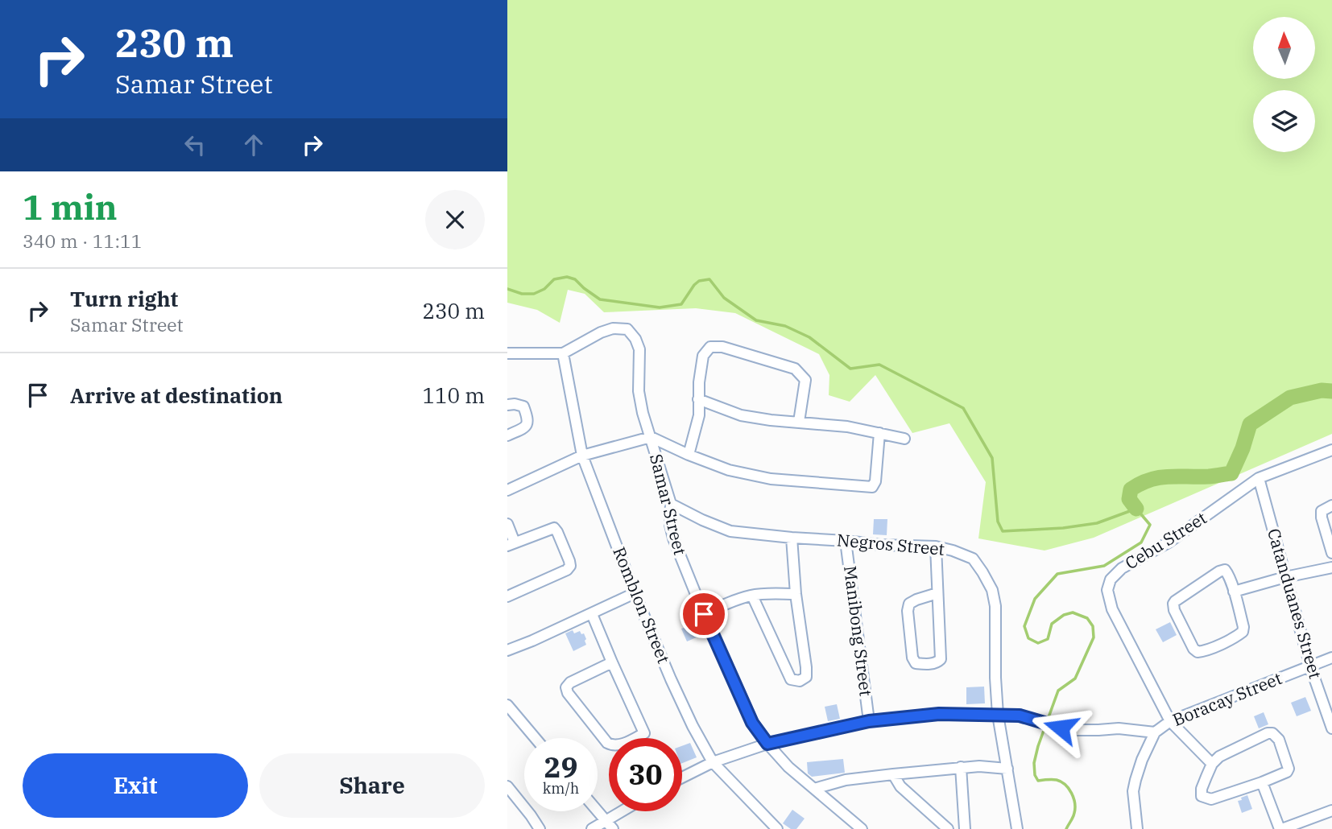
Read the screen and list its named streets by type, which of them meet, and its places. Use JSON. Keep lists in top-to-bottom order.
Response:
{
  "streets": {
    "street": [
      "Samar Street",
      "Cebu Street",
      "Negros Street",
      "Catanduanes Street",
      "Romblon Street",
      "Manibong Street",
      "Boracay Street"
    ]
  },
  "crossings": [
    ["Samar Street", "Negros Street"],
    ["Samar Street", "Romblon Street"],
    ["Cebu Street", "Catanduanes Street"],
    ["Cebu Street", "Boracay Street"],
    ["Negros Street", "Manibong Street"],
    ["Catanduanes Street", "Boracay Street"]
  ],
  "north": "top",
  "page": {
    "turn": ["230 m", "Samar Street"],
    "heading": ["1 min", "340 m · 11:11"],
    "list": [
      {
        "name": "Turn right",
        "note": "Samar Street",
        "value": "230 m"
      },
      {
        "name": "Arrive at destination",
        "value": "110 m"
      }
    ],
    "speed": "29 km/h",
    "limit": "30",
    "buttons": ["Exit", "Share"]
  }
}
